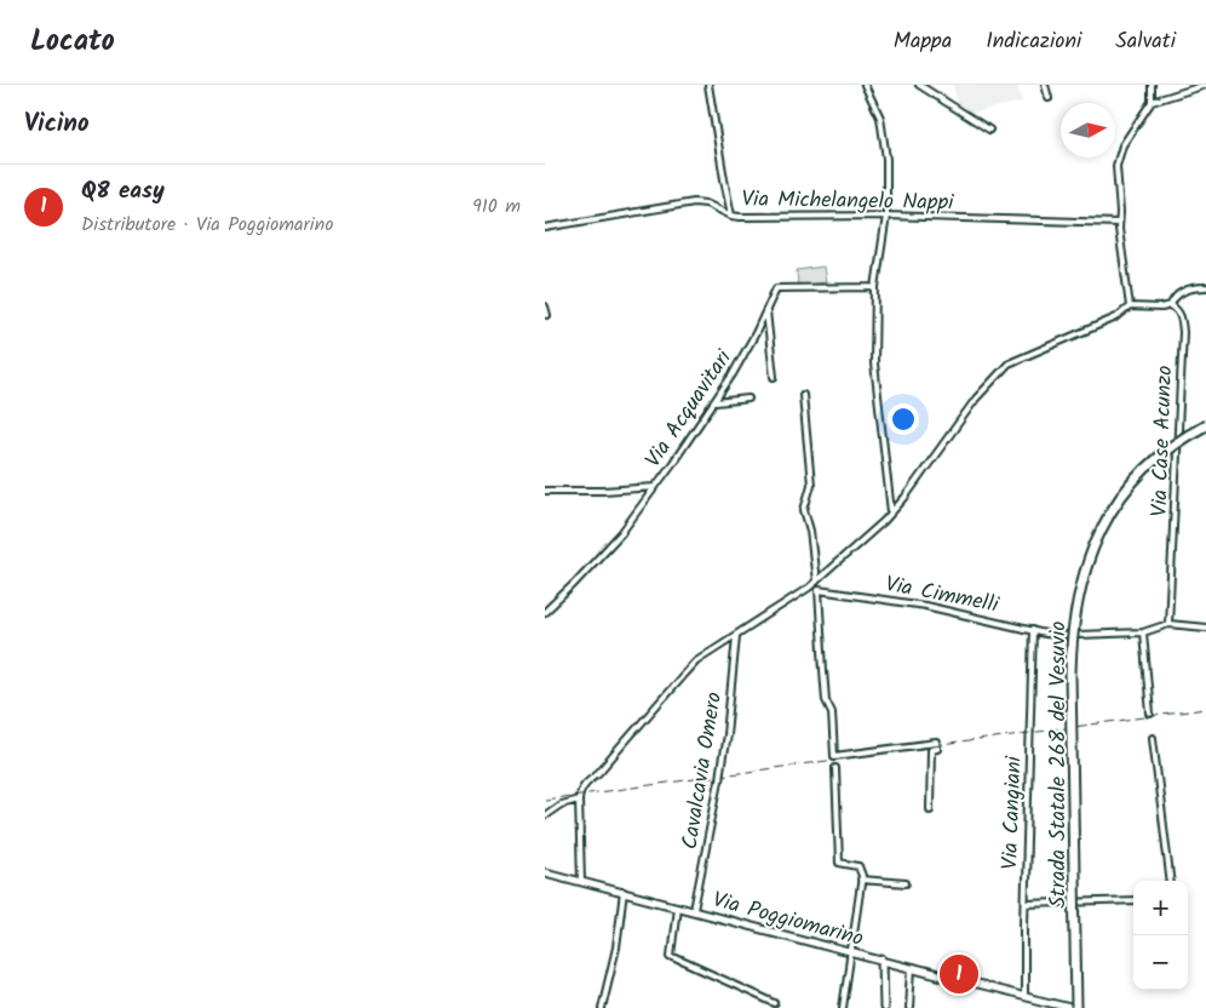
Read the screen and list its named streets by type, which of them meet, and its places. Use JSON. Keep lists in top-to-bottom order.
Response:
{
  "streets": {
    "highway": ["Strada Statale 268 del Vesuvio"],
    "main road": ["Via Poggiomarino"],
    "street": [
      "Via Michelangelo Nappi",
      "Via Acquavitari",
      "Via Case Acunzo",
      "Via Cimmelli",
      "Cavalcavia Omero",
      "Via Cangiani"
    ]
  },
  "crossings": [
    ["Via Cimmelli", "Via Cangiani"],
    ["Cavalcavia Omero", "Via Poggiomarino"],
    ["Via Cangiani", "Via Poggiomarino"]
  ],
  "north": "right",
  "page": {
    "header": "Locato",
    "nav": ["Mappa", "Indicazioni", "Salvati"],
    "heading": "Vicino",
    "list": [
      {
        "mark": "1",
        "name": "Q8 easy",
        "note": "Distributore · Via Poggiomarino",
        "value": "910 m"
      }
    ],
    "map_buttons": ["+", "−"],
    "pins": "1"
  }
}
